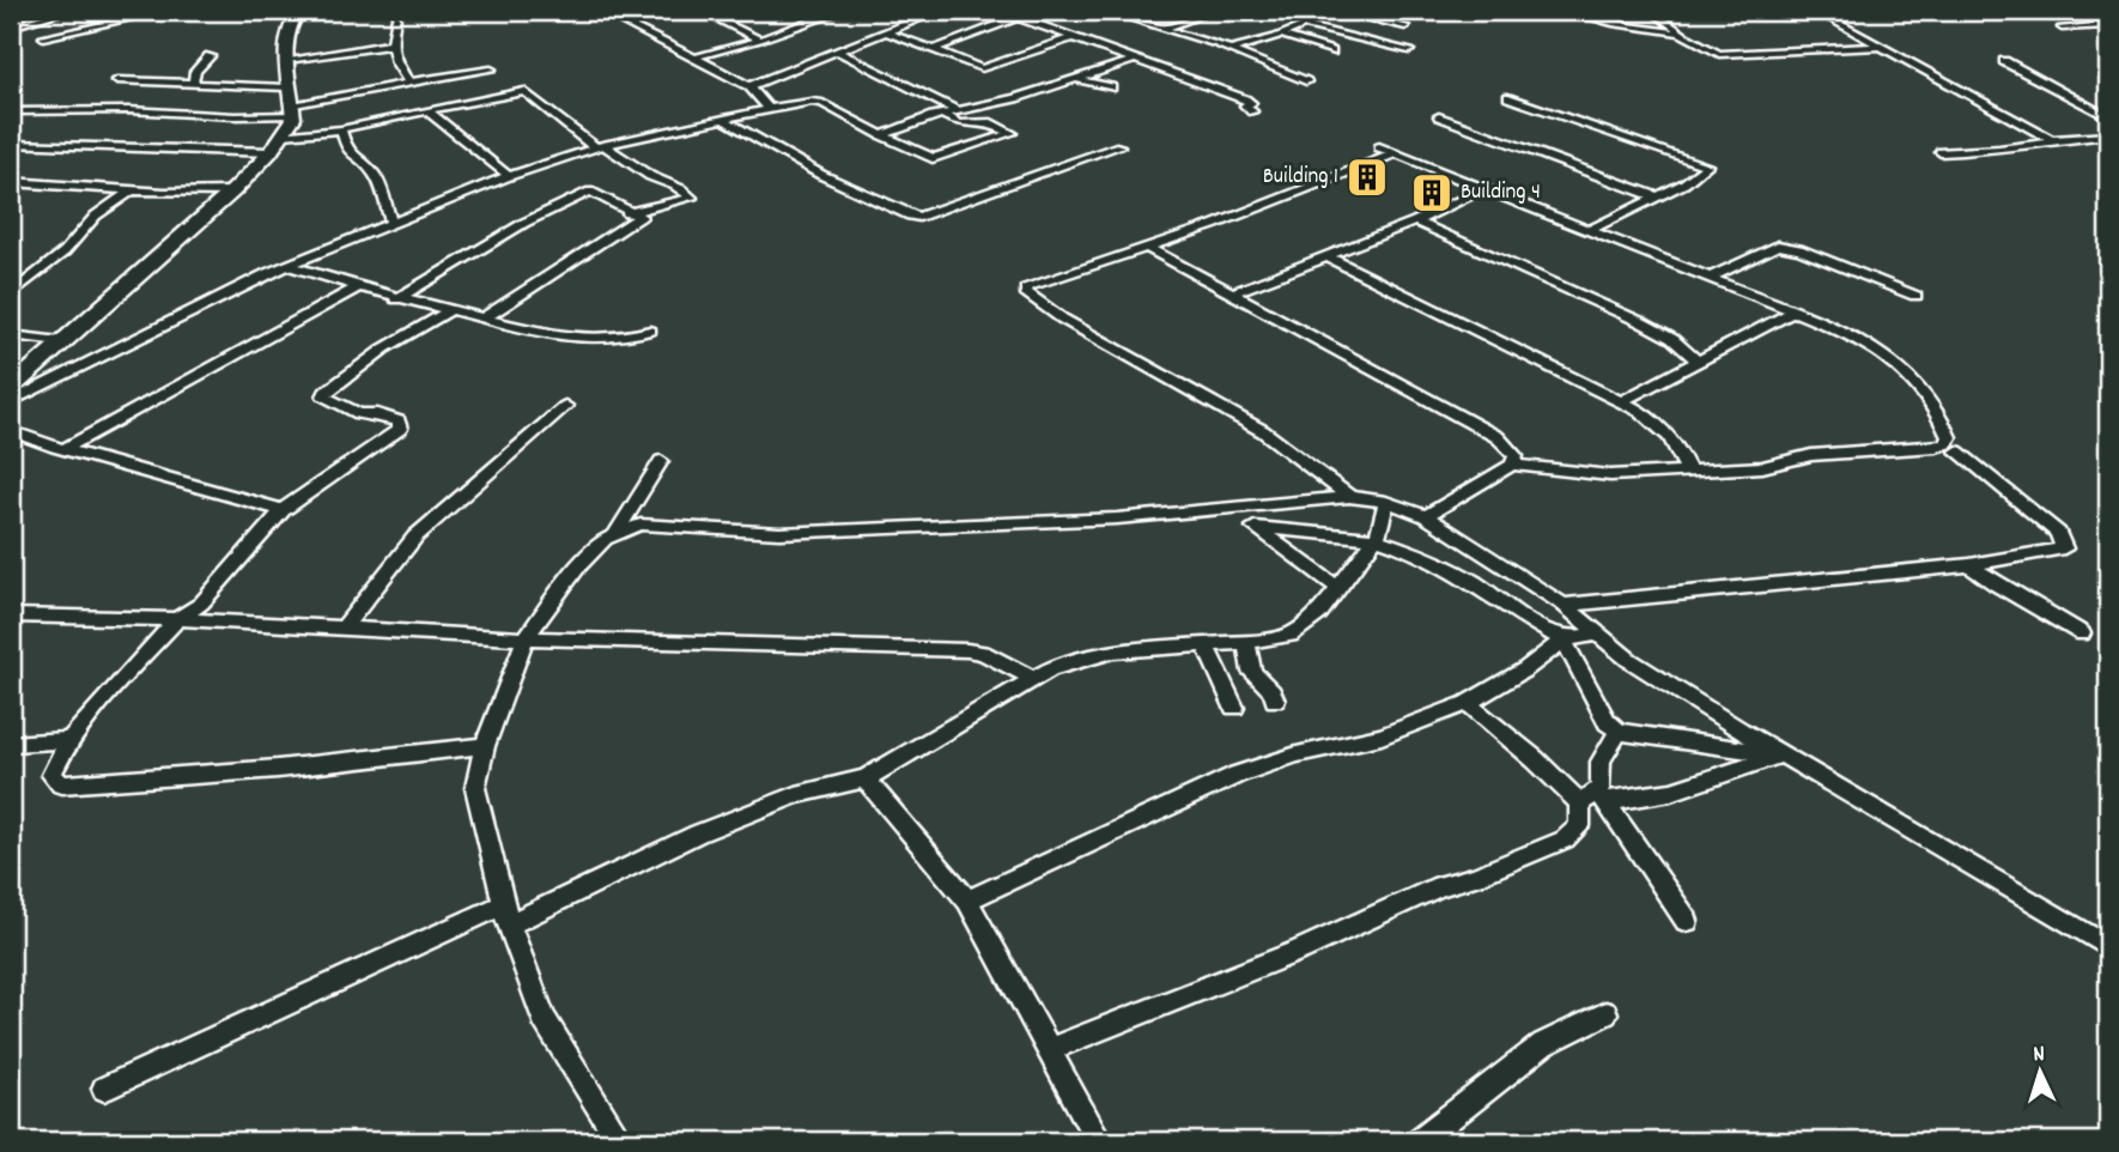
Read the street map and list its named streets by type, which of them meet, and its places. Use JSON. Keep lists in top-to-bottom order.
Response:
{
  "places": {
    "building": ["Building 1", "Building 4"]
  },
  "north": "top"
}
